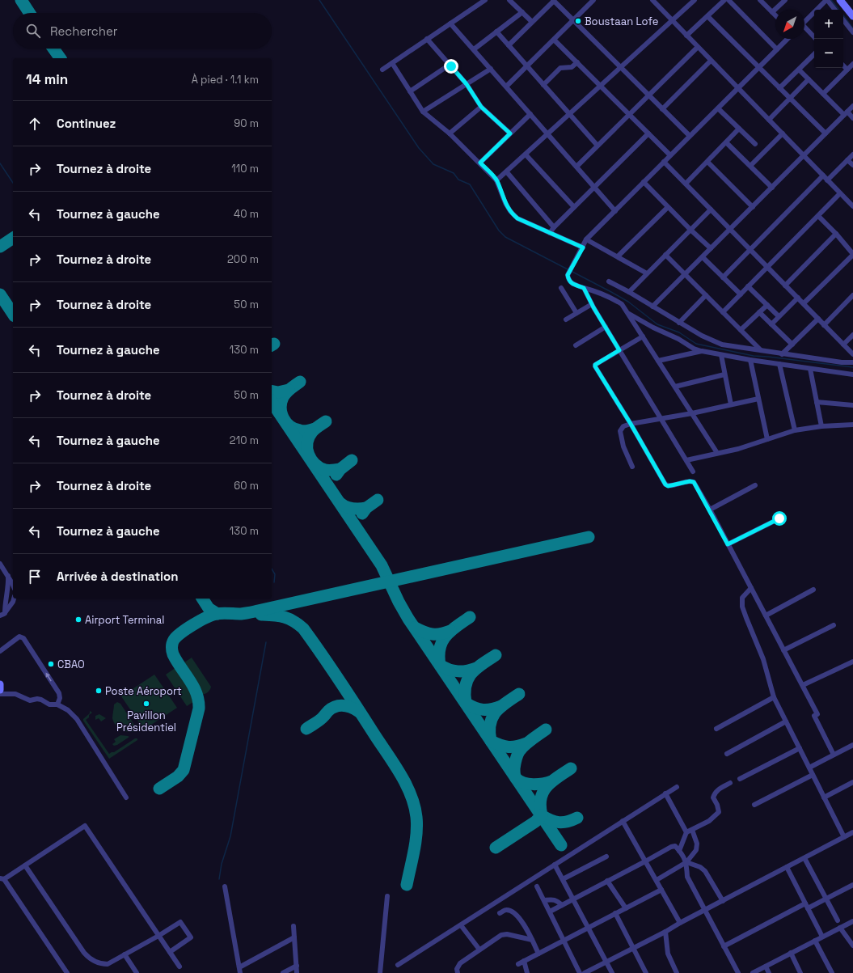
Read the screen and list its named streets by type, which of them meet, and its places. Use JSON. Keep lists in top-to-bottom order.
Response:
{
  "places": [
    "Boustaan Lofe",
    "Airport Terminal",
    "CBAO",
    "Poste Aéroport",
    "Pavillon Présidentiel"
  ],
  "north": "bottom left",
  "page": {
    "map_buttons": ["+", "−"],
    "search": "Rechercher",
    "heading": ["14 min", "À pied · 1.1 km"],
    "list": [
      ["Continuez", "90 m"],
      ["Tournez à droite", "110 m"],
      ["Tournez à gauche", "40 m"],
      ["Tournez à droite", "200 m"],
      ["Tournez à droite", "50 m"],
      ["Tournez à gauche", "130 m"],
      ["Tournez à droite", "50 m"],
      ["Tournez à gauche", "210 m"],
      ["Tournez à droite", "60 m"],
      ["Tournez à gauche", "130 m"],
      "Arrivée à destination"
    ]
  }
}
